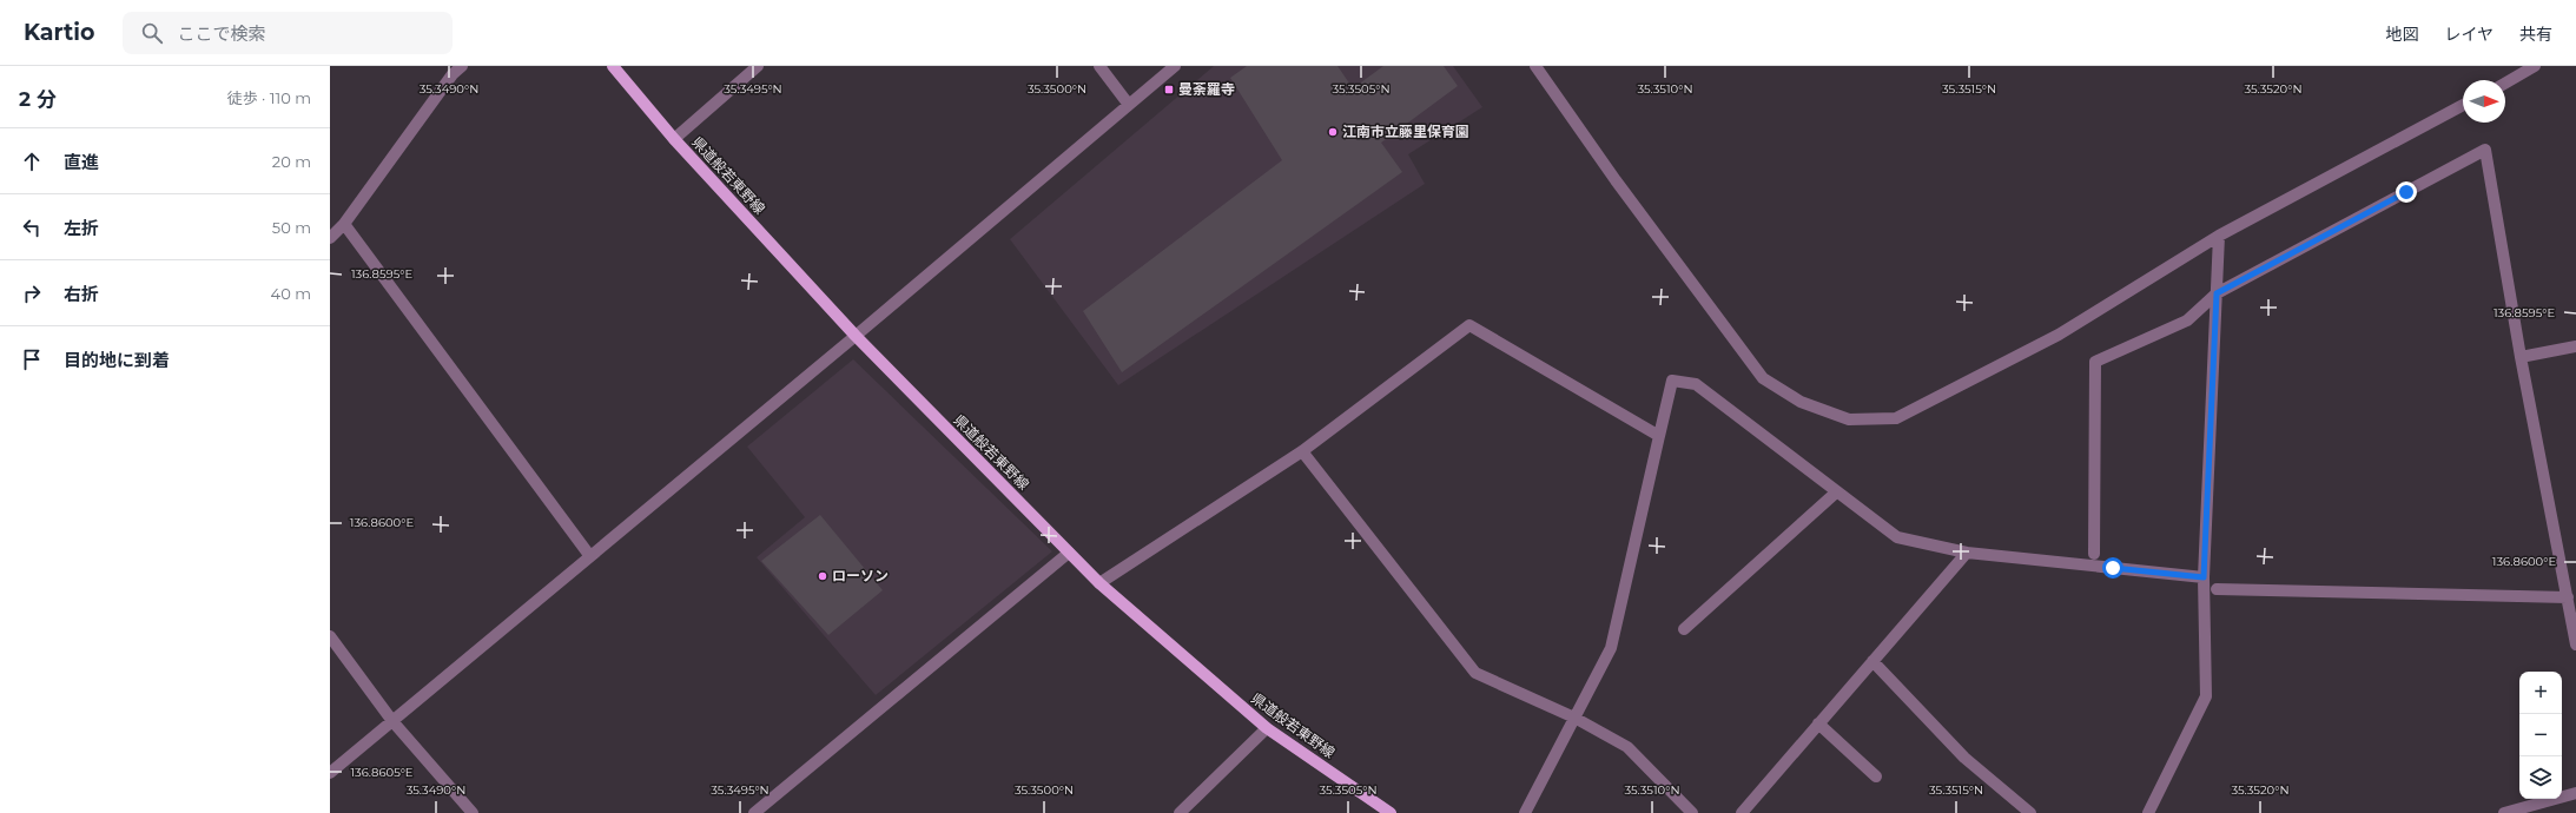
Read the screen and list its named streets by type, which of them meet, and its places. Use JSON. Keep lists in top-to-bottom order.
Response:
{
  "streets": {
    "main road": ["県道般若東野線"]
  },
  "places": {
    "transit": ["曼荼羅寺"],
    "other": ["江南市立藤里保育園", "ローソン"]
  },
  "north": "right",
  "page": {
    "header": "Kartio",
    "search": "ここで検索",
    "nav": ["地図", "レイヤ", "共有"],
    "heading": ["2 分", "徒歩 · 110 m"],
    "list": [
      ["直進", "20 m"],
      ["左折", "50 m"],
      ["右折", "40 m"],
      "目的地に到着"
    ],
    "map_buttons": ["+", "−"]
  },
  "coordinates": [
    "35.3490°N",
    "35.3495°N",
    "35.3500°N",
    "35.3505°N",
    "35.3510°N",
    "35.3515°N",
    "35.3520°N",
    "136.8595°E",
    "136.8600°E",
    "136.8605°E"
  ]
}
